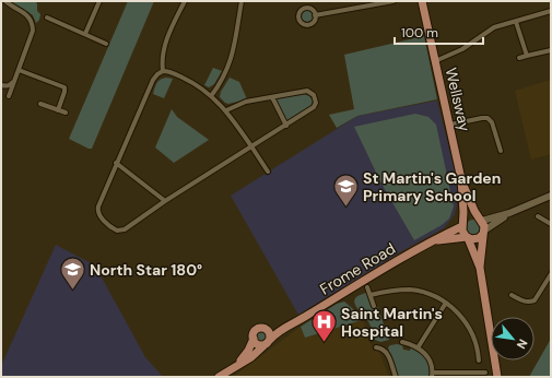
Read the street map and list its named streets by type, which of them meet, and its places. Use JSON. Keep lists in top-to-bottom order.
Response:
{
  "streets": {
    "main road": ["Wellsway", "Frome Road"]
  },
  "crossings": [
    ["Wellsway", "Frome Road"]
  ],
  "places": {
    "school or university": ["St Martin's Garden Primary School", "North Star 180°"],
    "hospital": ["Saint Martin's Hospital"]
  },
  "scale_bar": "100 m",
  "north": "bottom right"
}
